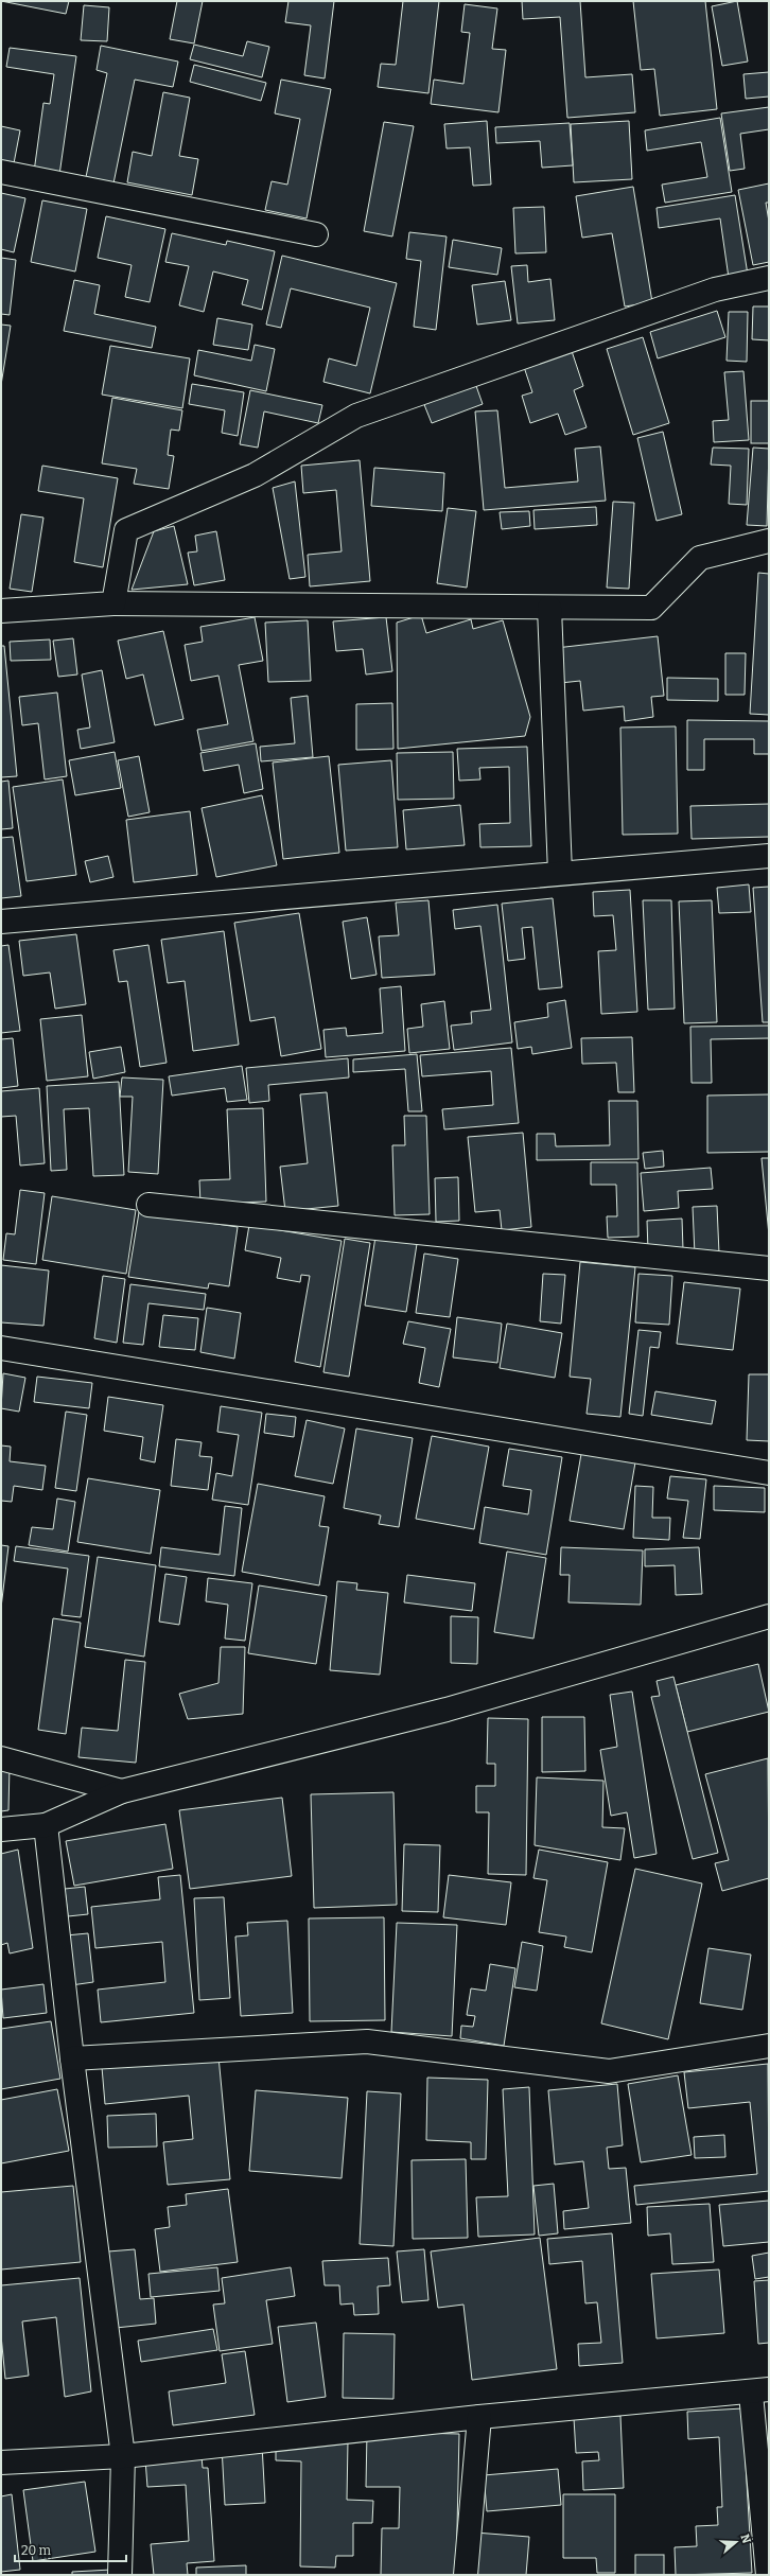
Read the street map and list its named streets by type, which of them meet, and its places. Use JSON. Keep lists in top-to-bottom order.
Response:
{
  "scale_bar": "20 m",
  "north": "right"
}
